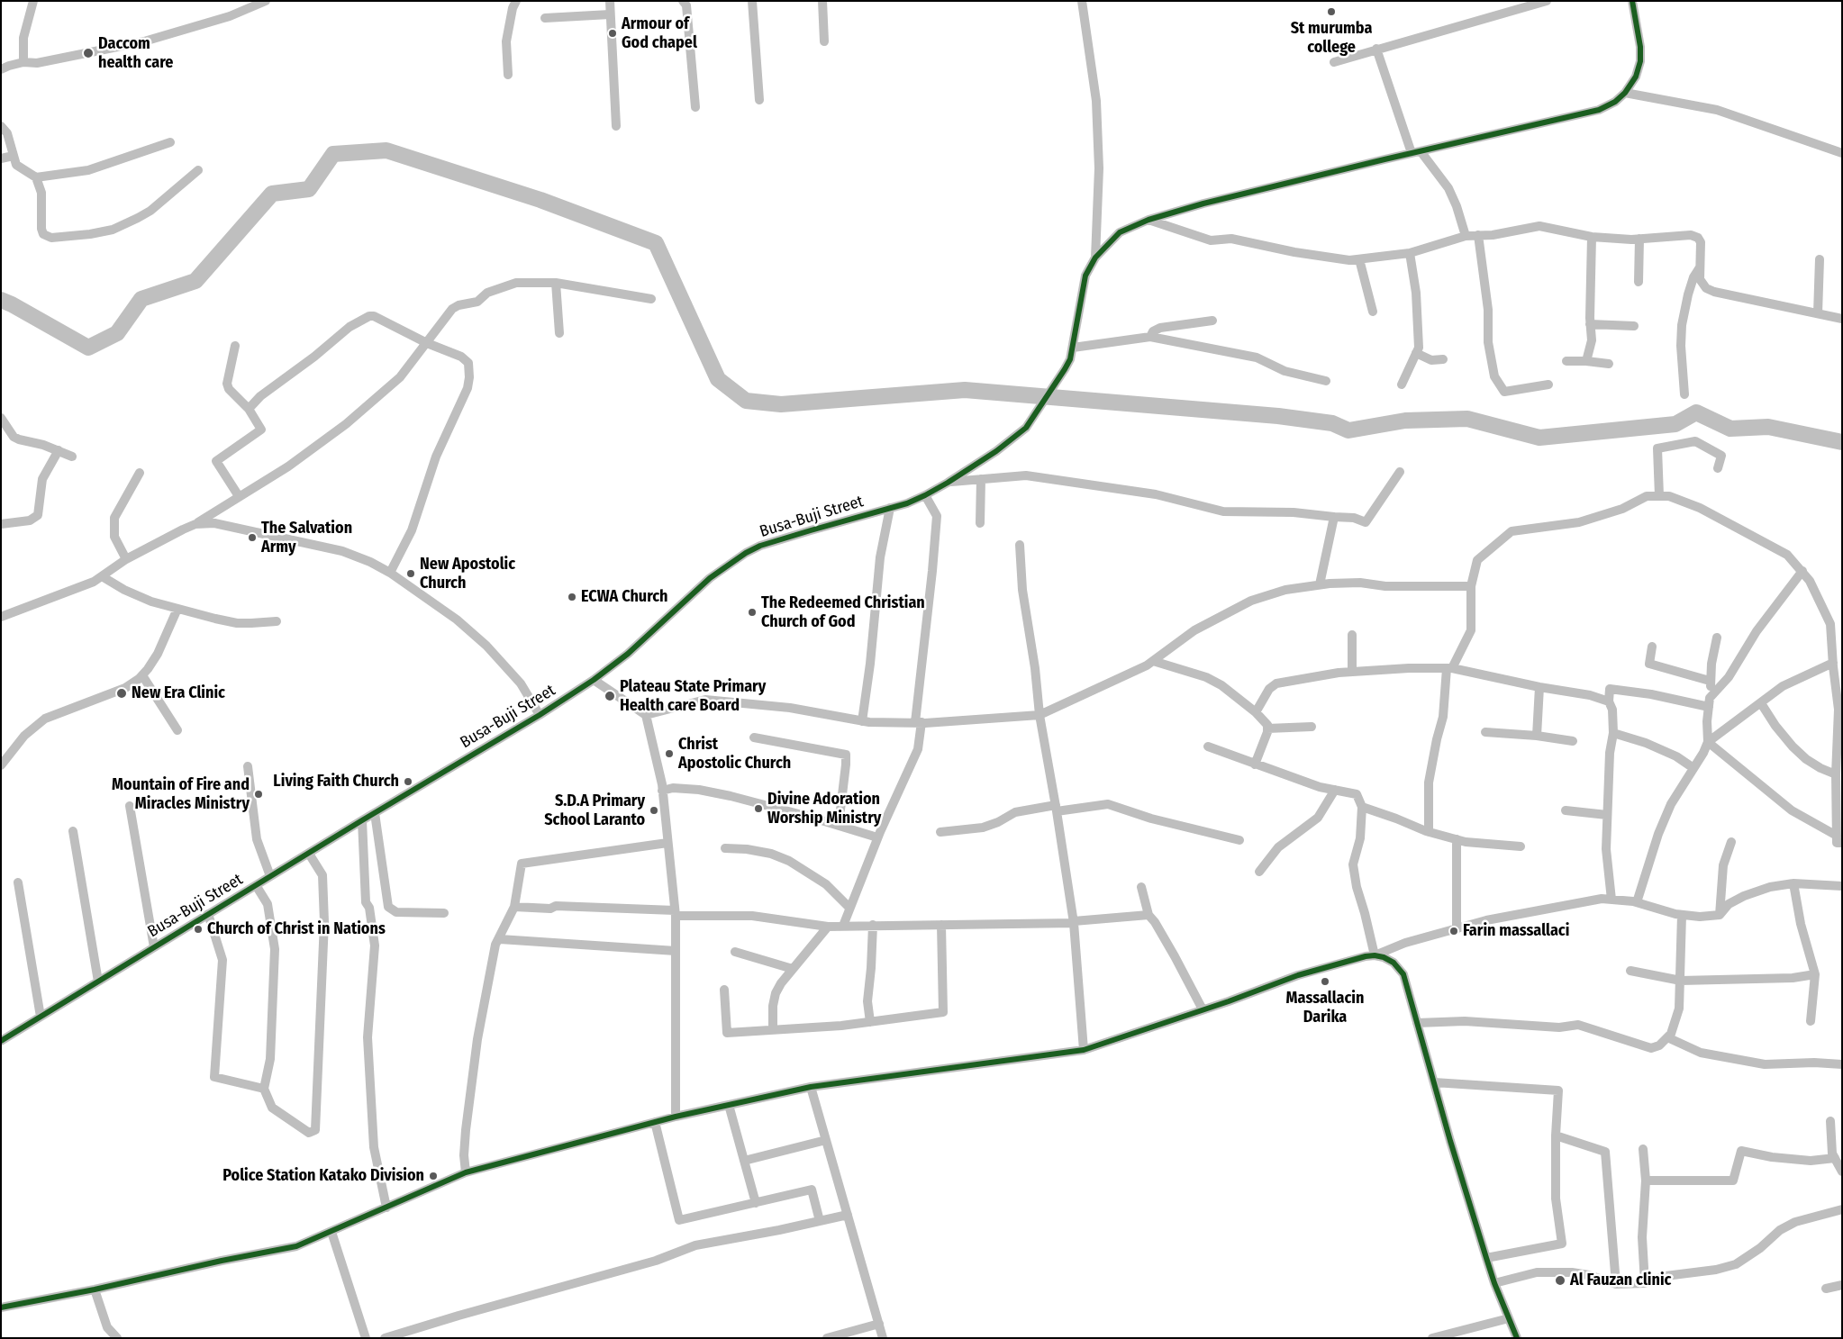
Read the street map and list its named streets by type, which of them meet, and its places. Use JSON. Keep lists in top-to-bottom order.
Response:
{
  "streets": {
    "street": ["Busa-Buji Street"]
  },
  "places": [
    "St murumba college",
    "Armour of God chapel",
    "Daccom health care",
    "The Salvation Army",
    "New Apostolic Church",
    "ECWA Church",
    "The Redeemed Christian Church of God",
    "New Era Clinic",
    "Plateau State Primary Health care Board",
    "Christ Apostolic Church",
    "Living Faith Church",
    "Mountain of Fire and Miracles Ministry",
    "Divine Adoration Worship Ministry",
    "S.D.A Primary School Laranto",
    "Church of Christ in Nations",
    "Farin massallaci",
    "Massallacin Darika",
    "Police Station Katako Division",
    "Al Fauzan clinic"
  ]
}
